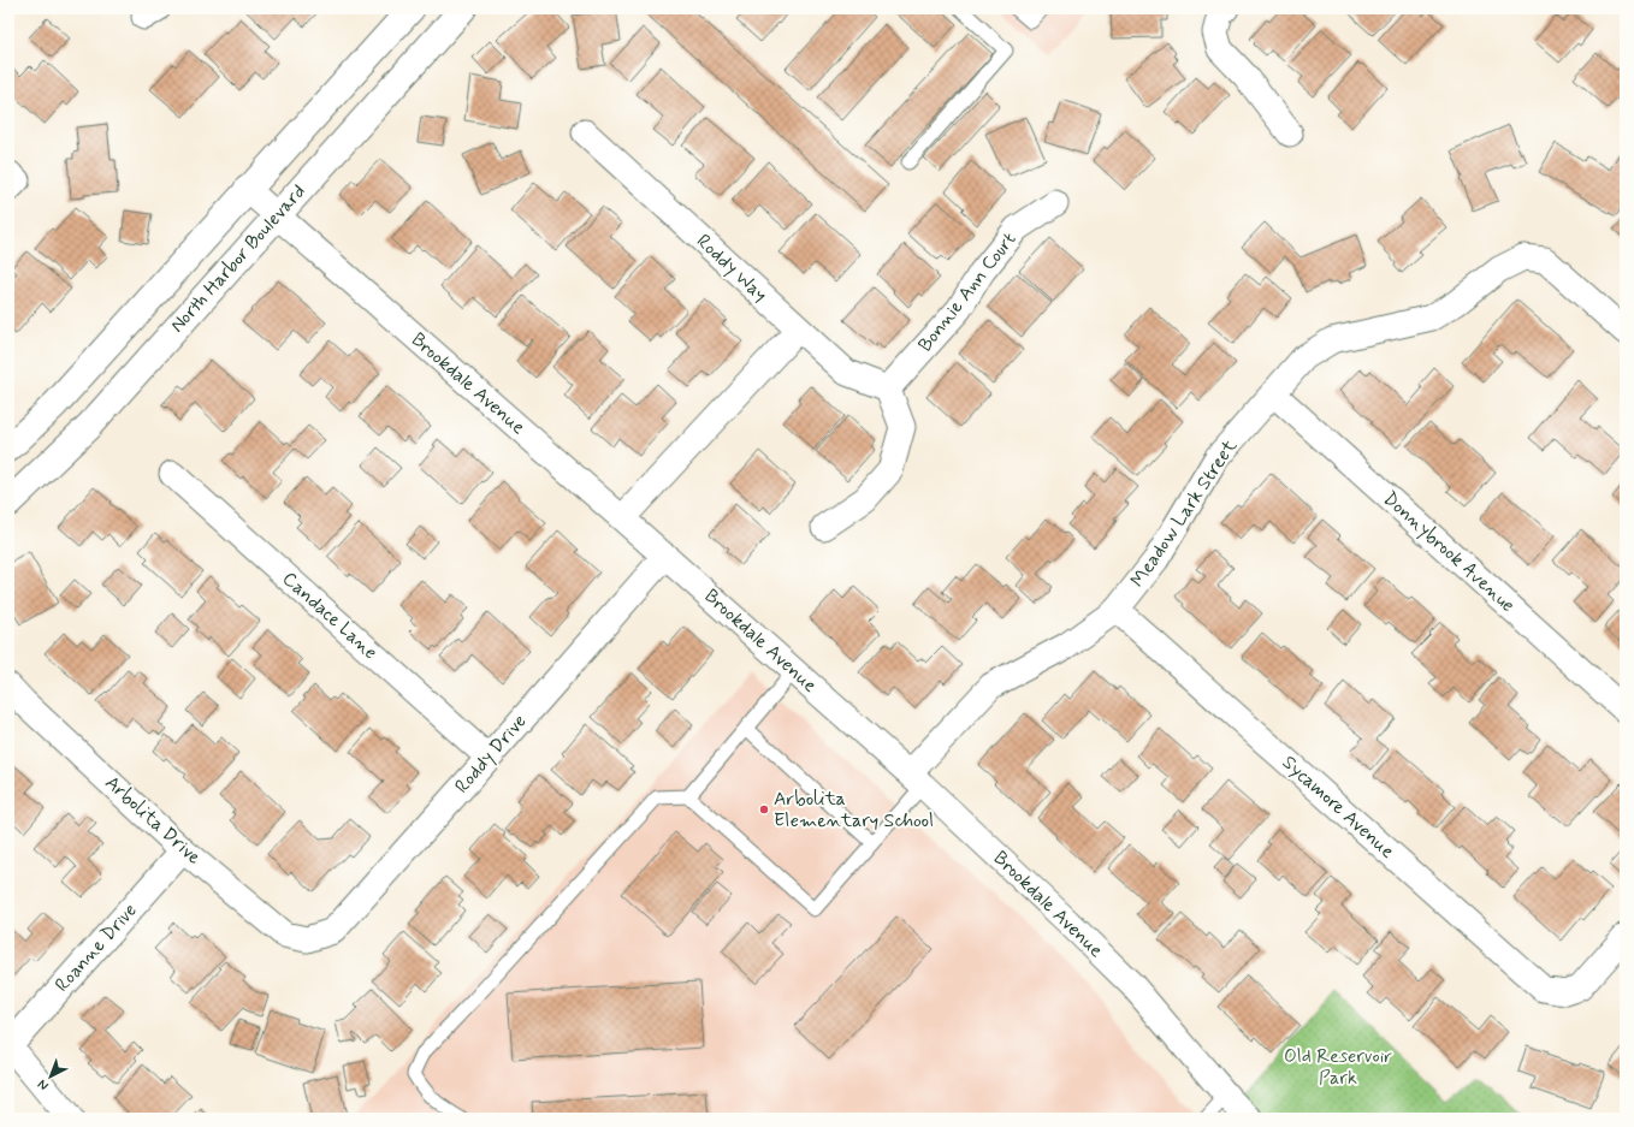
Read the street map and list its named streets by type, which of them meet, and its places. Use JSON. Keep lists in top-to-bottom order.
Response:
{
  "streets": {
    "main road": ["North Harbor Boulevard"],
    "street": [
      "Roddy Way",
      "Bonnie Ann Court",
      "Brookdale Avenue",
      "Meadow Lark Street",
      "Donnybrook Avenue",
      "Candace Lane",
      "Roddy Drive",
      "Sycamore Avenue",
      "Arbolita Drive",
      "Roanne Drive"
    ]
  },
  "crossings": [
    ["North Harbor Boulevard", "Brookdale Avenue"],
    ["Roddy Way", "Bonnie Ann Court"],
    ["Brookdale Avenue", "Meadow Lark Street"],
    ["Brookdale Avenue", "Roddy Drive"],
    ["Meadow Lark Street", "Donnybrook Avenue"],
    ["Meadow Lark Street", "Sycamore Avenue"],
    ["Candace Lane", "Roddy Drive"],
    ["Roddy Drive", "Arbolita Drive"],
    ["Arbolita Drive", "Roanne Drive"]
  ],
  "parks": ["Old Reservoir Park"],
  "places": ["Arbolita Elementary School"],
  "north": "bottom left"
}
